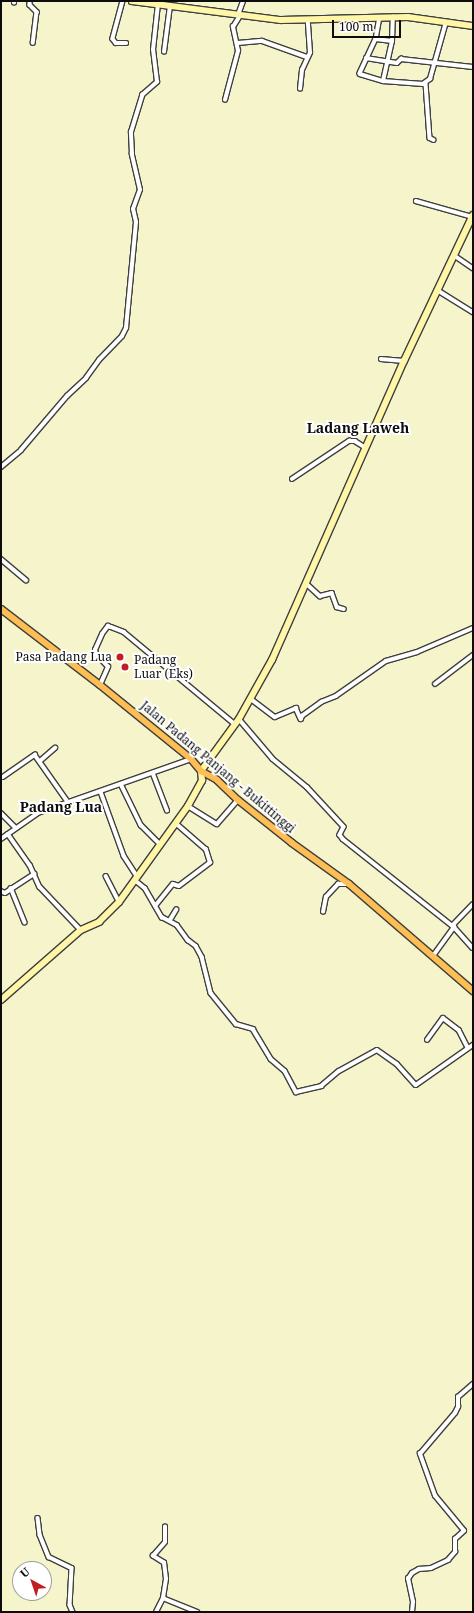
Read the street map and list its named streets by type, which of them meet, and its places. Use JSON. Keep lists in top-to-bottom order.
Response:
{
  "streets": {
    "highway": ["Jalan Padang Panjang - Bukittinggi"]
  },
  "districts": ["Ladang Laweh", "Padang Lua"],
  "places": ["Pasa Padang Lua", "Padang Luar (Eks)"],
  "scale_bar": "100 m",
  "north": "top left"
}
